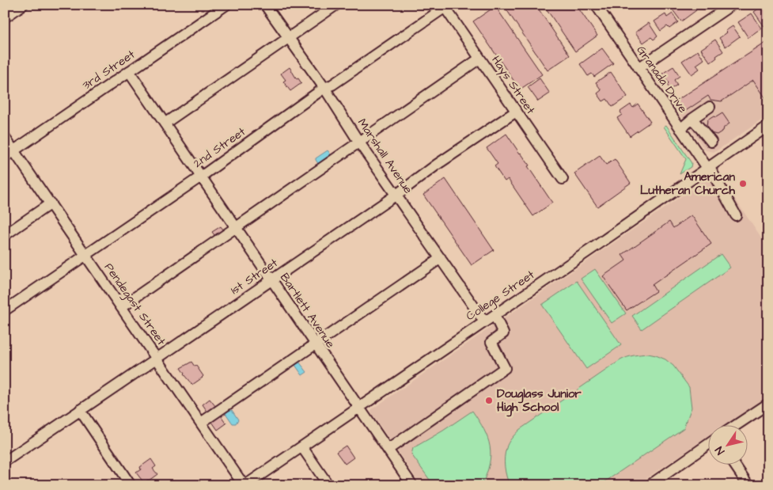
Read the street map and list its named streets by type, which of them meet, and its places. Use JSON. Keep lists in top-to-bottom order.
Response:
{
  "streets": {
    "street": [
      "3rd Street",
      "Granada Drive",
      "Hays Street",
      "2nd Street",
      "Marshall Avenue",
      "1st Street",
      "College Street",
      "Pendegast Street",
      "Bartlett Avenue"
    ]
  },
  "crossings": [
    ["3rd Street", "Pendegast Street"],
    ["3rd Street", "Bartlett Avenue"],
    ["Granada Drive", "College Street"],
    ["Hays Street", "2nd Street"],
    ["Hays Street", "1st Street"],
    ["2nd Street", "Marshall Avenue"],
    ["2nd Street", "Pendegast Street"],
    ["2nd Street", "Bartlett Avenue"],
    ["Marshall Avenue", "1st Street"],
    ["Marshall Avenue", "College Street"],
    ["1st Street", "Pendegast Street"],
    ["1st Street", "Bartlett Avenue"],
    ["College Street", "Pendegast Street"],
    ["College Street", "Bartlett Avenue"]
  ],
  "places": ["American Lutheran Church", "Douglass Junior High School"],
  "north": "bottom left"
}
